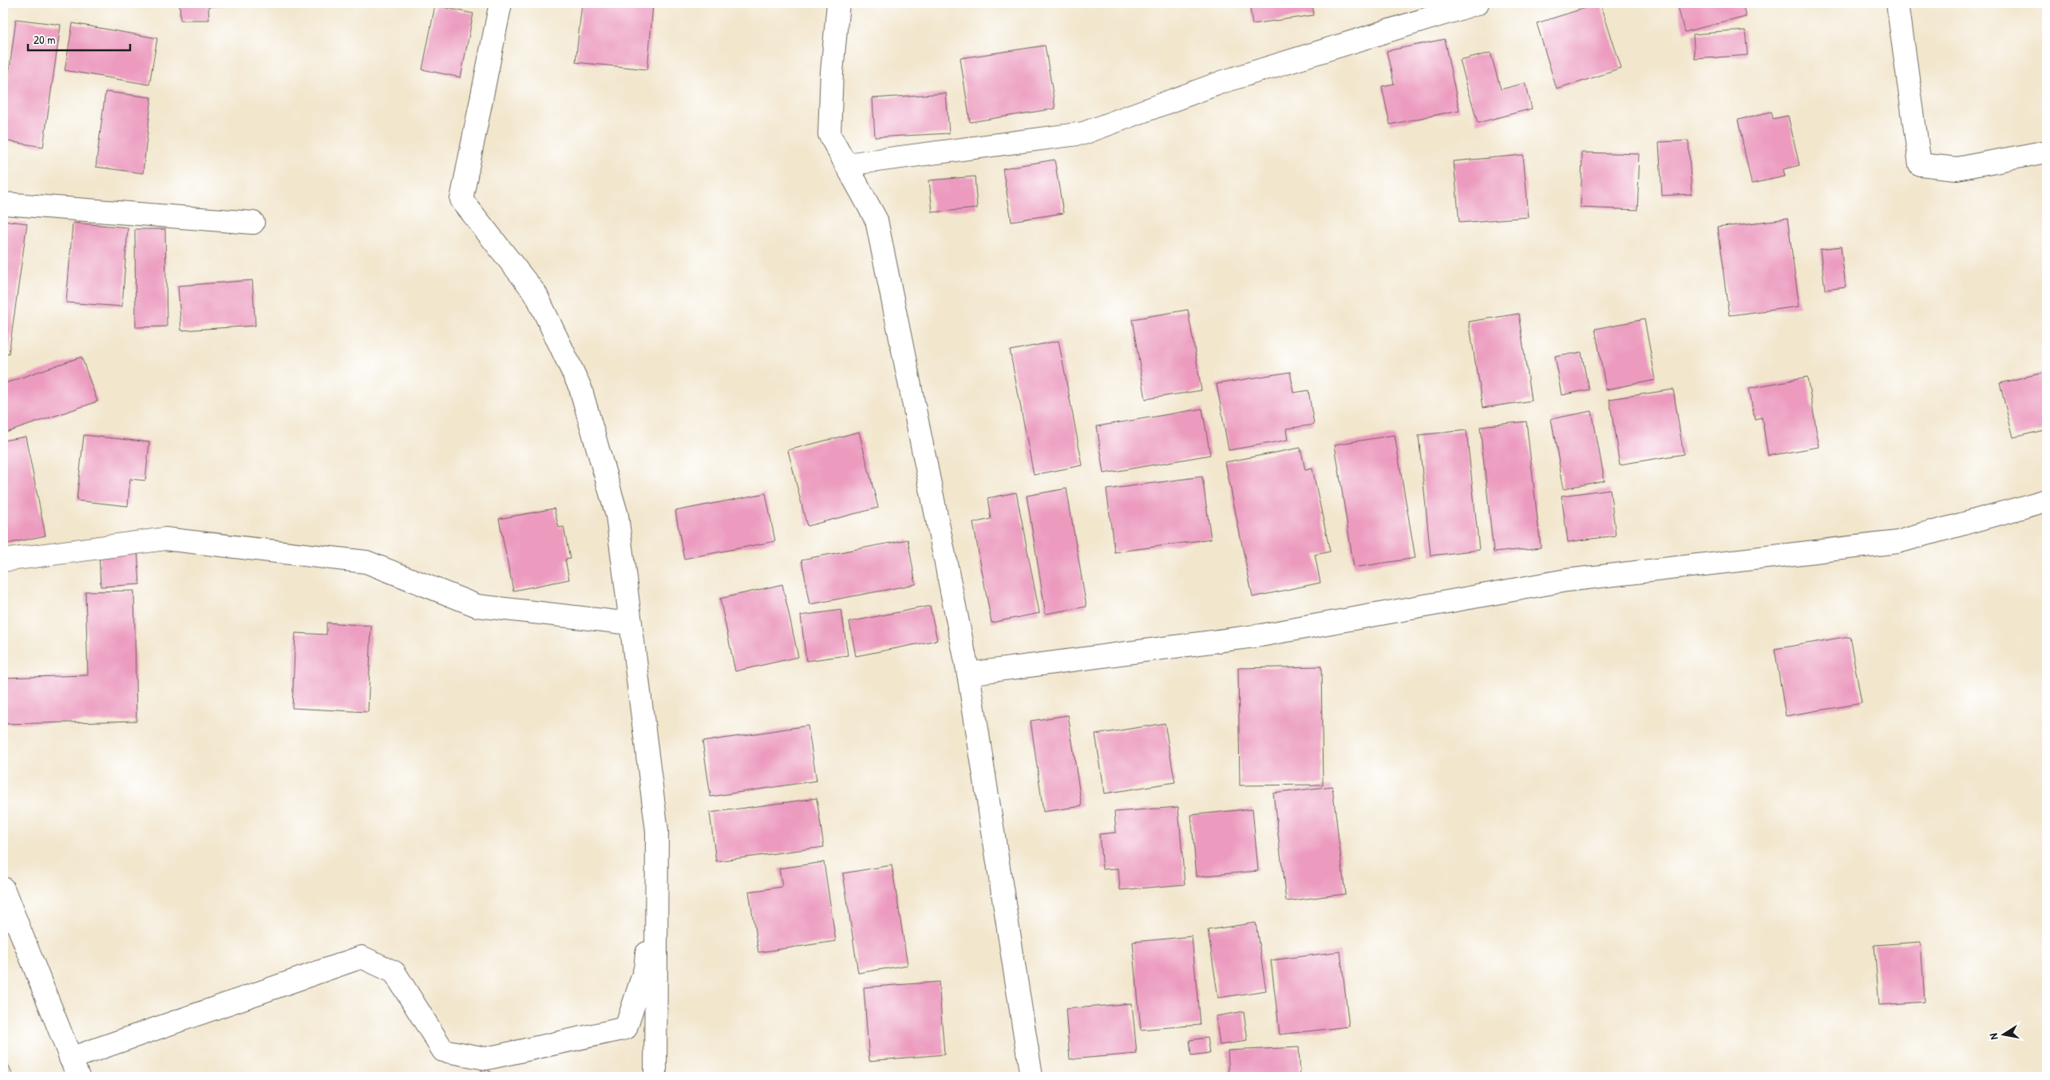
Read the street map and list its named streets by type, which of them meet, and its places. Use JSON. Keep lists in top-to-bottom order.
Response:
{
  "scale_bar": "20 m",
  "north": "left"
}
